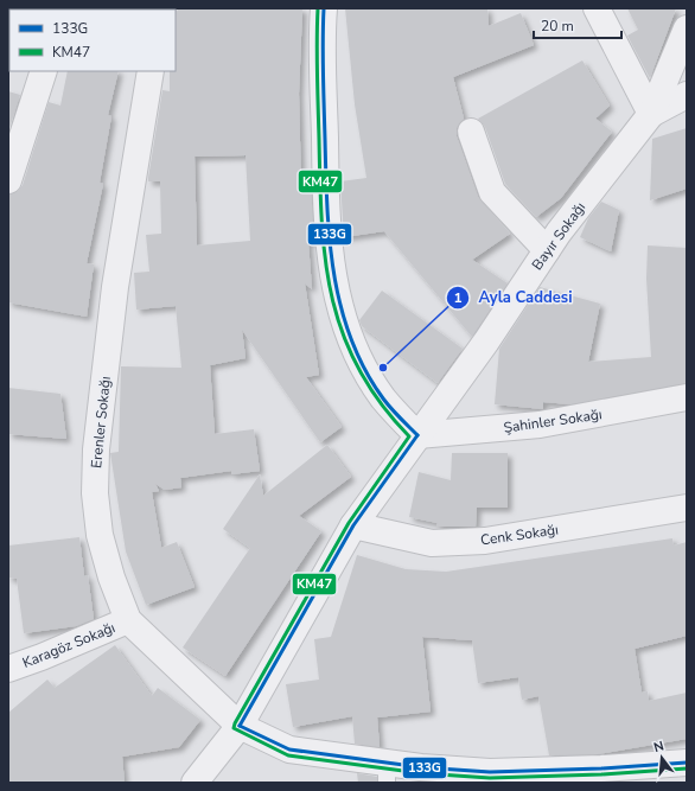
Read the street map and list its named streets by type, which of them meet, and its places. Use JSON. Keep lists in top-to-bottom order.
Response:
{
  "streets": {
    "street": [
      "Bayır Sokağı",
      "Şahinler Sokağı",
      "Erenler Sokağı",
      "Cenk Sokağı",
      "Karagöz Sokağı"
    ]
  },
  "crossings": [
    ["Bayır Sokağı", "Şahinler Sokağı"],
    ["Bayır Sokağı", "Erenler Sokağı"],
    ["Bayır Sokağı", "Cenk Sokağı"],
    ["Erenler Sokağı", "Karagöz Sokağı"]
  ],
  "places": ["Ayla Caddesi"],
  "lines": ["transit line 133G", "transit line KM47"],
  "legend": ["133G", "KM47"],
  "scale_bar": "20 m",
  "north": "top"
}
